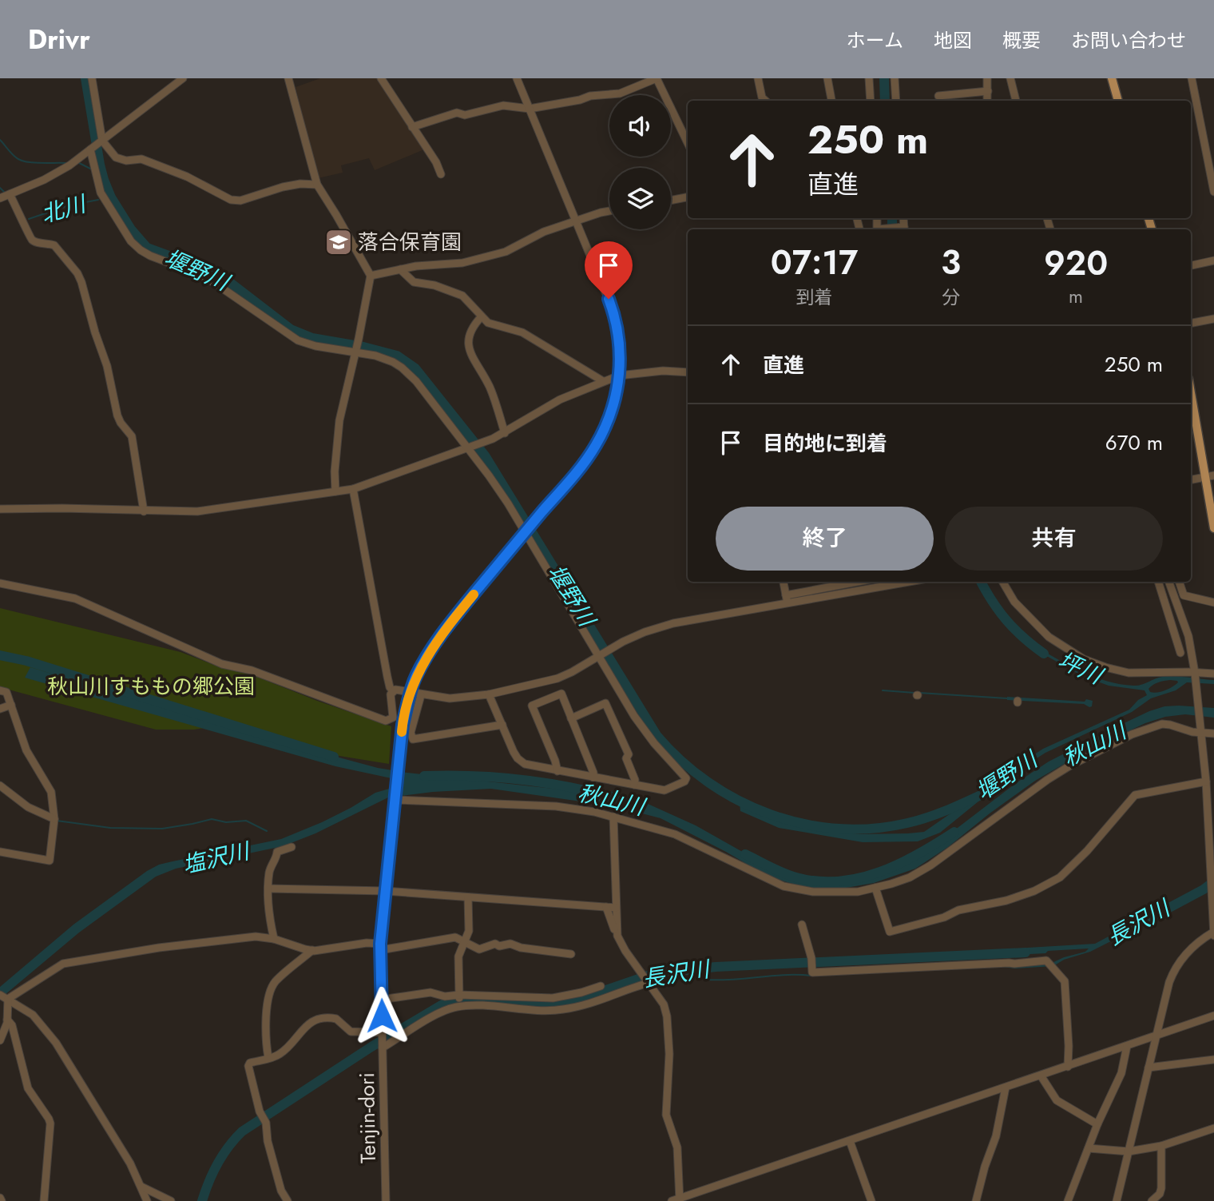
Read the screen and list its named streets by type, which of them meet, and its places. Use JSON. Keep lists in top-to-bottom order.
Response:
{
  "streets": {
    "street": ["Tenjin-dori"]
  },
  "water": [
    "北川",
    "堰野川",
    "坪川",
    "秋山川",
    "塩沢川",
    "長沢川"
  ],
  "parks": ["秋山川すももの郷公園"],
  "places": {
    "school or university": ["落合保育園"]
  },
  "page": {
    "header": "Drivr",
    "nav": [
      "ホーム",
      "地図",
      "概要",
      "お問い合わせ"
    ],
    "turn": ["250 m", "直進"],
    "eta": [
      "07:17",
      "到着",
      "3",
      "分",
      "920",
      "m"
    ],
    "list": [
      {
        "name": "直進",
        "value": "250 m"
      },
      {
        "name": "目的地に到着",
        "value": "670 m"
      }
    ],
    "buttons": ["終了", "共有"]
  }
}
